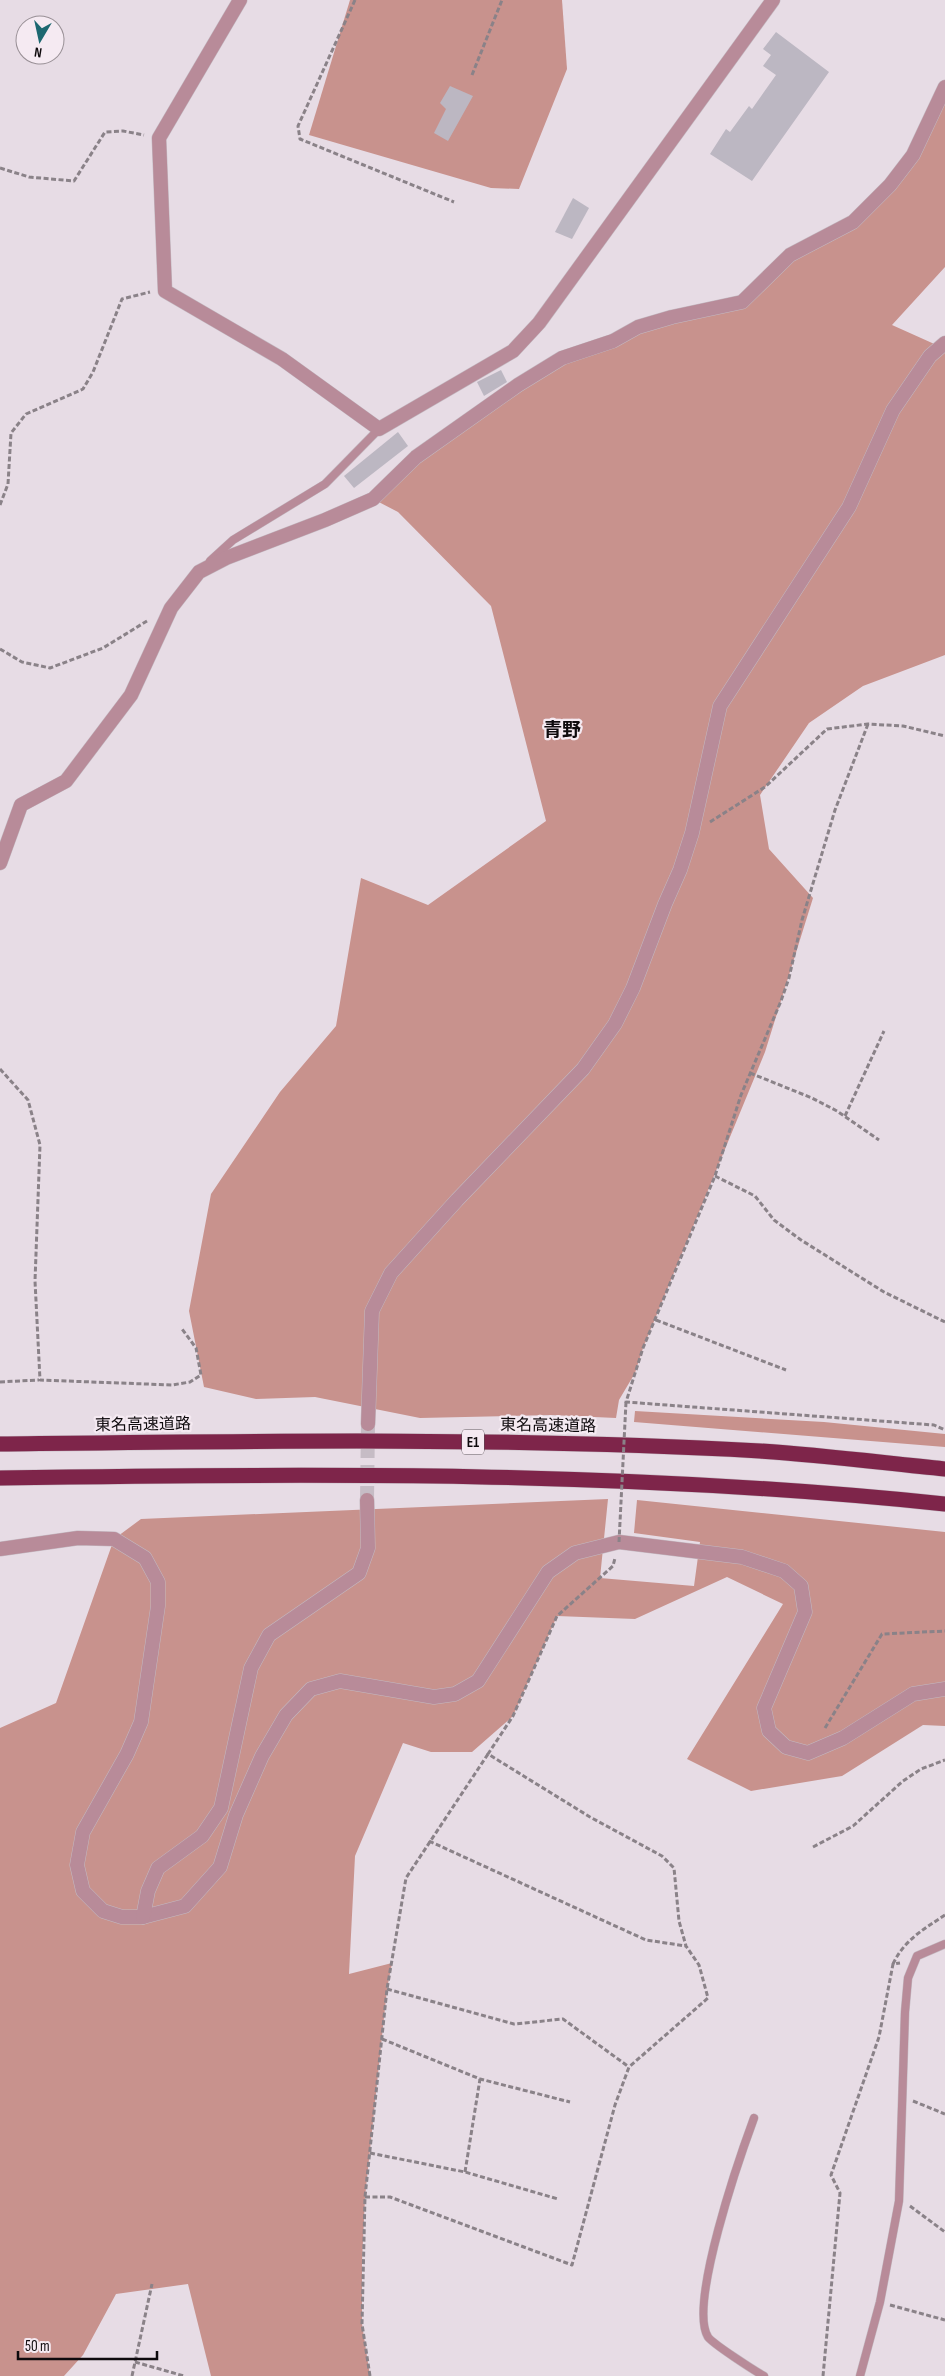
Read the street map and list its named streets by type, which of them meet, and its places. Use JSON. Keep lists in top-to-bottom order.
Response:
{
  "streets": {
    "highway": ["東名高速道路", "E1"]
  },
  "districts": ["青野"],
  "scale_bar": "50 m",
  "north": "bottom"
}
